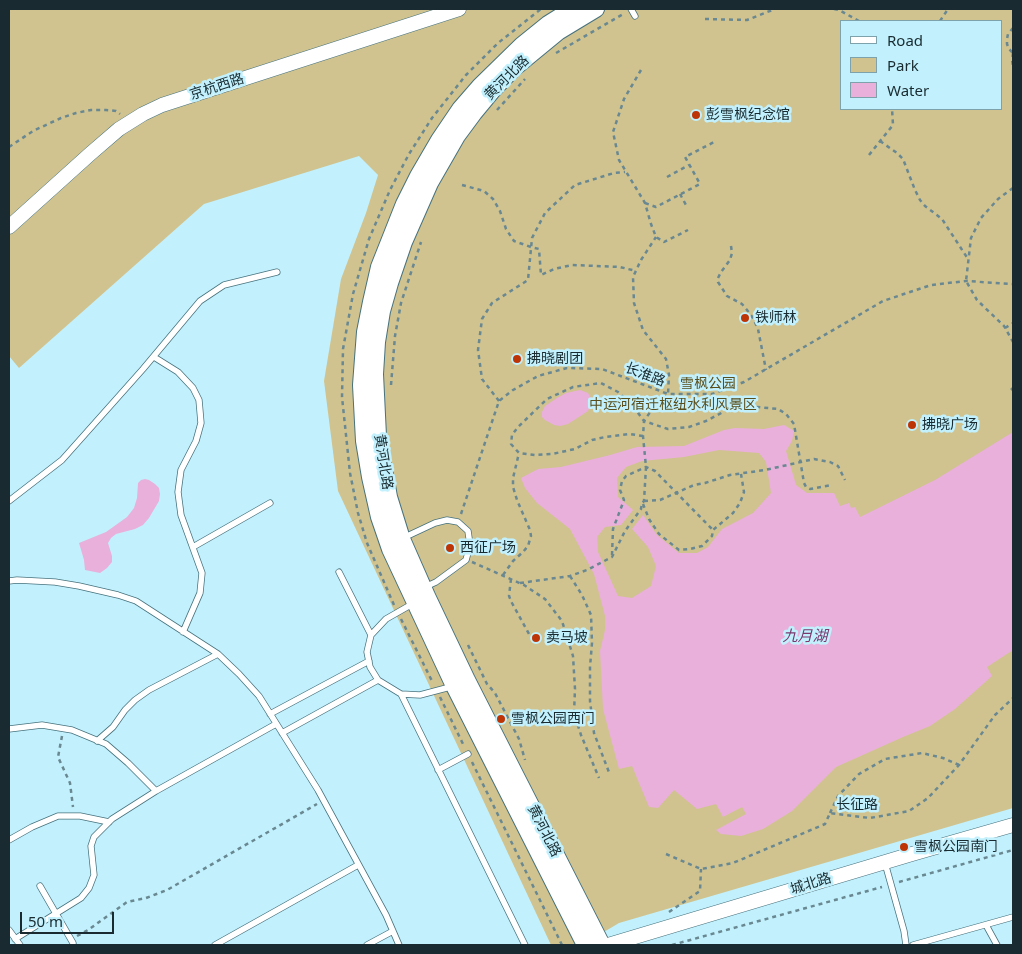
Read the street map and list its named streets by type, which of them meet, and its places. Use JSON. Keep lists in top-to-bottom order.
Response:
{
  "streets": {
    "main road": ["黄河北路"],
    "street": ["京杭西路", "城北路"],
    "path": ["长淮路", "长征路"]
  },
  "water": ["九月湖"],
  "parks": ["雪枫公园", "中运河宿迁枢纽水利风景区"],
  "places": [
    "彭雪枫纪念馆",
    "铁师林",
    "拂晓剧团",
    "拂晓广场",
    "西征广场",
    "卖马坡",
    "雪枫公园西门",
    "雪枫公园南门"
  ],
  "legend": ["Road", "Park", "Water"],
  "scale_bar": "50 m"
}
